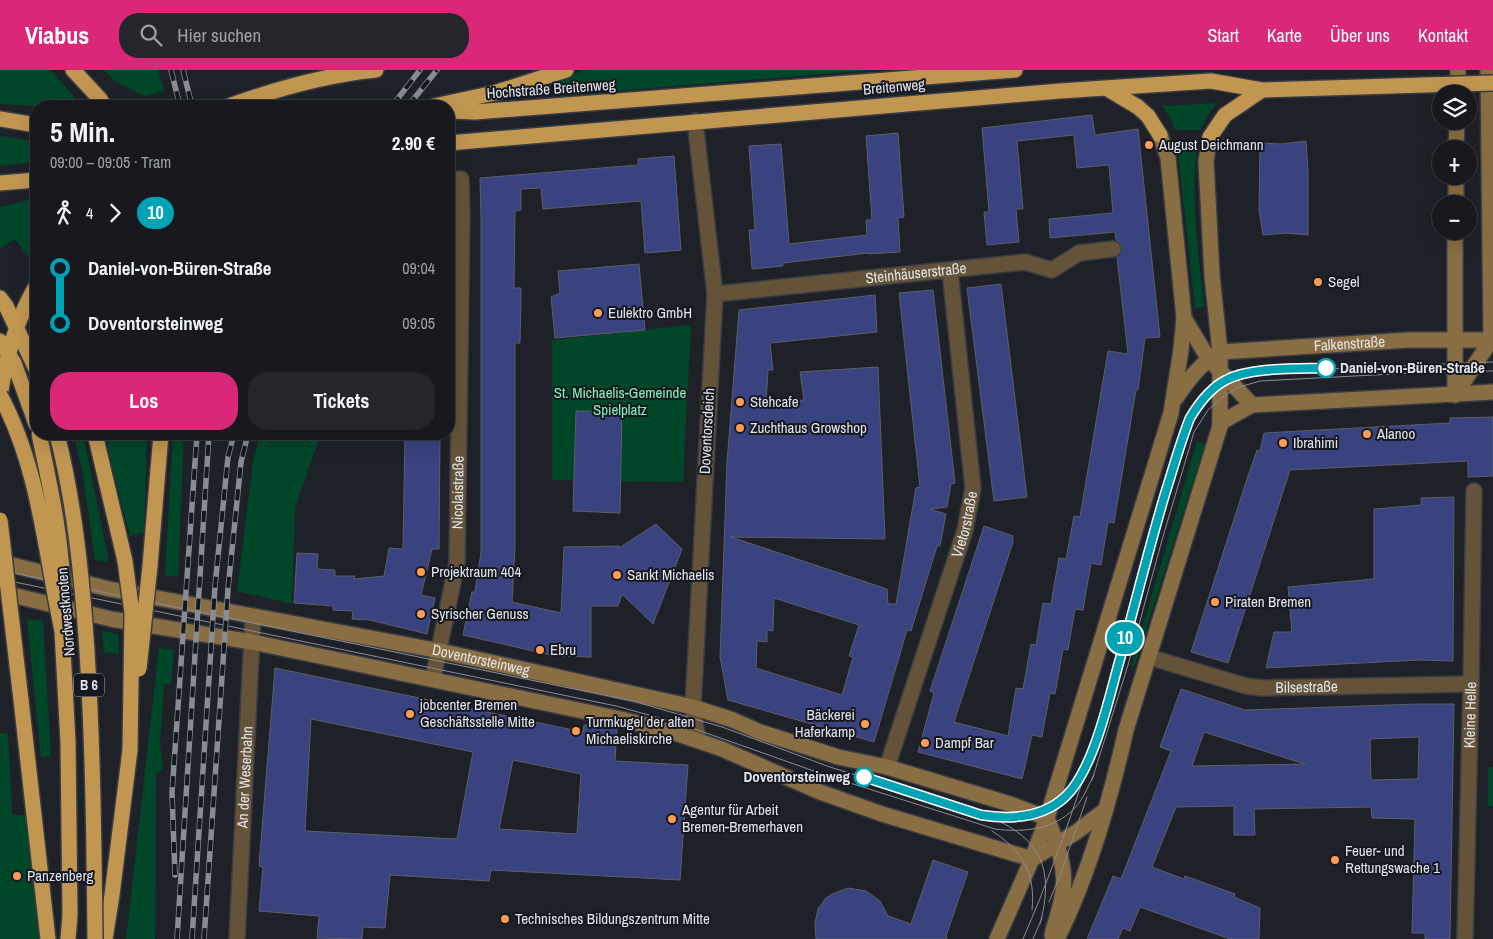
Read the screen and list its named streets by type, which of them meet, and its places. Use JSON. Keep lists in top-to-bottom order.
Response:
{
  "streets": {
    "highway": [
      "Breitenweg",
      "Hochstraße Breitenweg",
      "Nordwestknoten",
      "B 6"
    ],
    "street": [
      "Steinhäuserstraße",
      "Falkenstraße",
      "Doventorsdeich",
      "Nicolaistraße",
      "Vietorstraße",
      "Doventorsteinweg",
      "Bilsestraße",
      "Kleine Helle",
      "An der Weserbahn"
    ]
  },
  "crossings": [
    ["Breitenweg", "Doventorsdeich"],
    ["Steinhäuserstraße", "Doventorsdeich"],
    ["Steinhäuserstraße", "Vietorstraße"],
    ["Doventorsdeich", "Doventorsteinweg"],
    ["Nicolaistraße", "Doventorsteinweg"],
    ["Vietorstraße", "Doventorsteinweg"],
    ["Doventorsteinweg", "An der Weserbahn"],
    ["Bilsestraße", "Kleine Helle"]
  ],
  "parks": ["St. Michaelis-Gemeinde Spielplatz"],
  "places": [
    "August Deichmann",
    "Segel",
    "Eulektro GmbH",
    "Daniel-von-Büren-Straße",
    "Stehcafe",
    "Zuchthaus Growshop",
    "Alanoo",
    "Ibrahimi",
    "Projektraum 404",
    "Sankt Michaelis",
    "Piraten Bremen",
    "Syrischer Genuss",
    "Ebru",
    "jobcenter Bremen Geschäftsstelle Mitte",
    "Bäckerei Haferkamp",
    "Turmkugel der alten Michaeliskirche",
    "Dampf Bar",
    "Doventorsteinweg",
    "Agentur für Arbeit Bremen-Bremerhaven",
    "Feuer- und Rettungswache 1",
    "Panzenberg",
    "Technisches Bildungszentrum Mitte"
  ],
  "lines": ["tram line 10"],
  "page": {
    "header": "Viabus",
    "search": "Hier suchen",
    "nav": [
      "Start",
      "Karte",
      "Über uns",
      "Kontakt"
    ],
    "on_map": "10",
    "map_buttons": ["+", "−"],
    "heading": ["5 Min.", "09:00 – 09:05 · Tram", "2.90 €"],
    "legs": ["4", "10"],
    "list": [
      {
        "name": "Daniel-von-Büren-Straße",
        "value": "09:04"
      },
      {
        "name": "Doventorsteinweg",
        "value": "09:05"
      }
    ],
    "buttons": ["Los", "Tickets"]
  }
}
